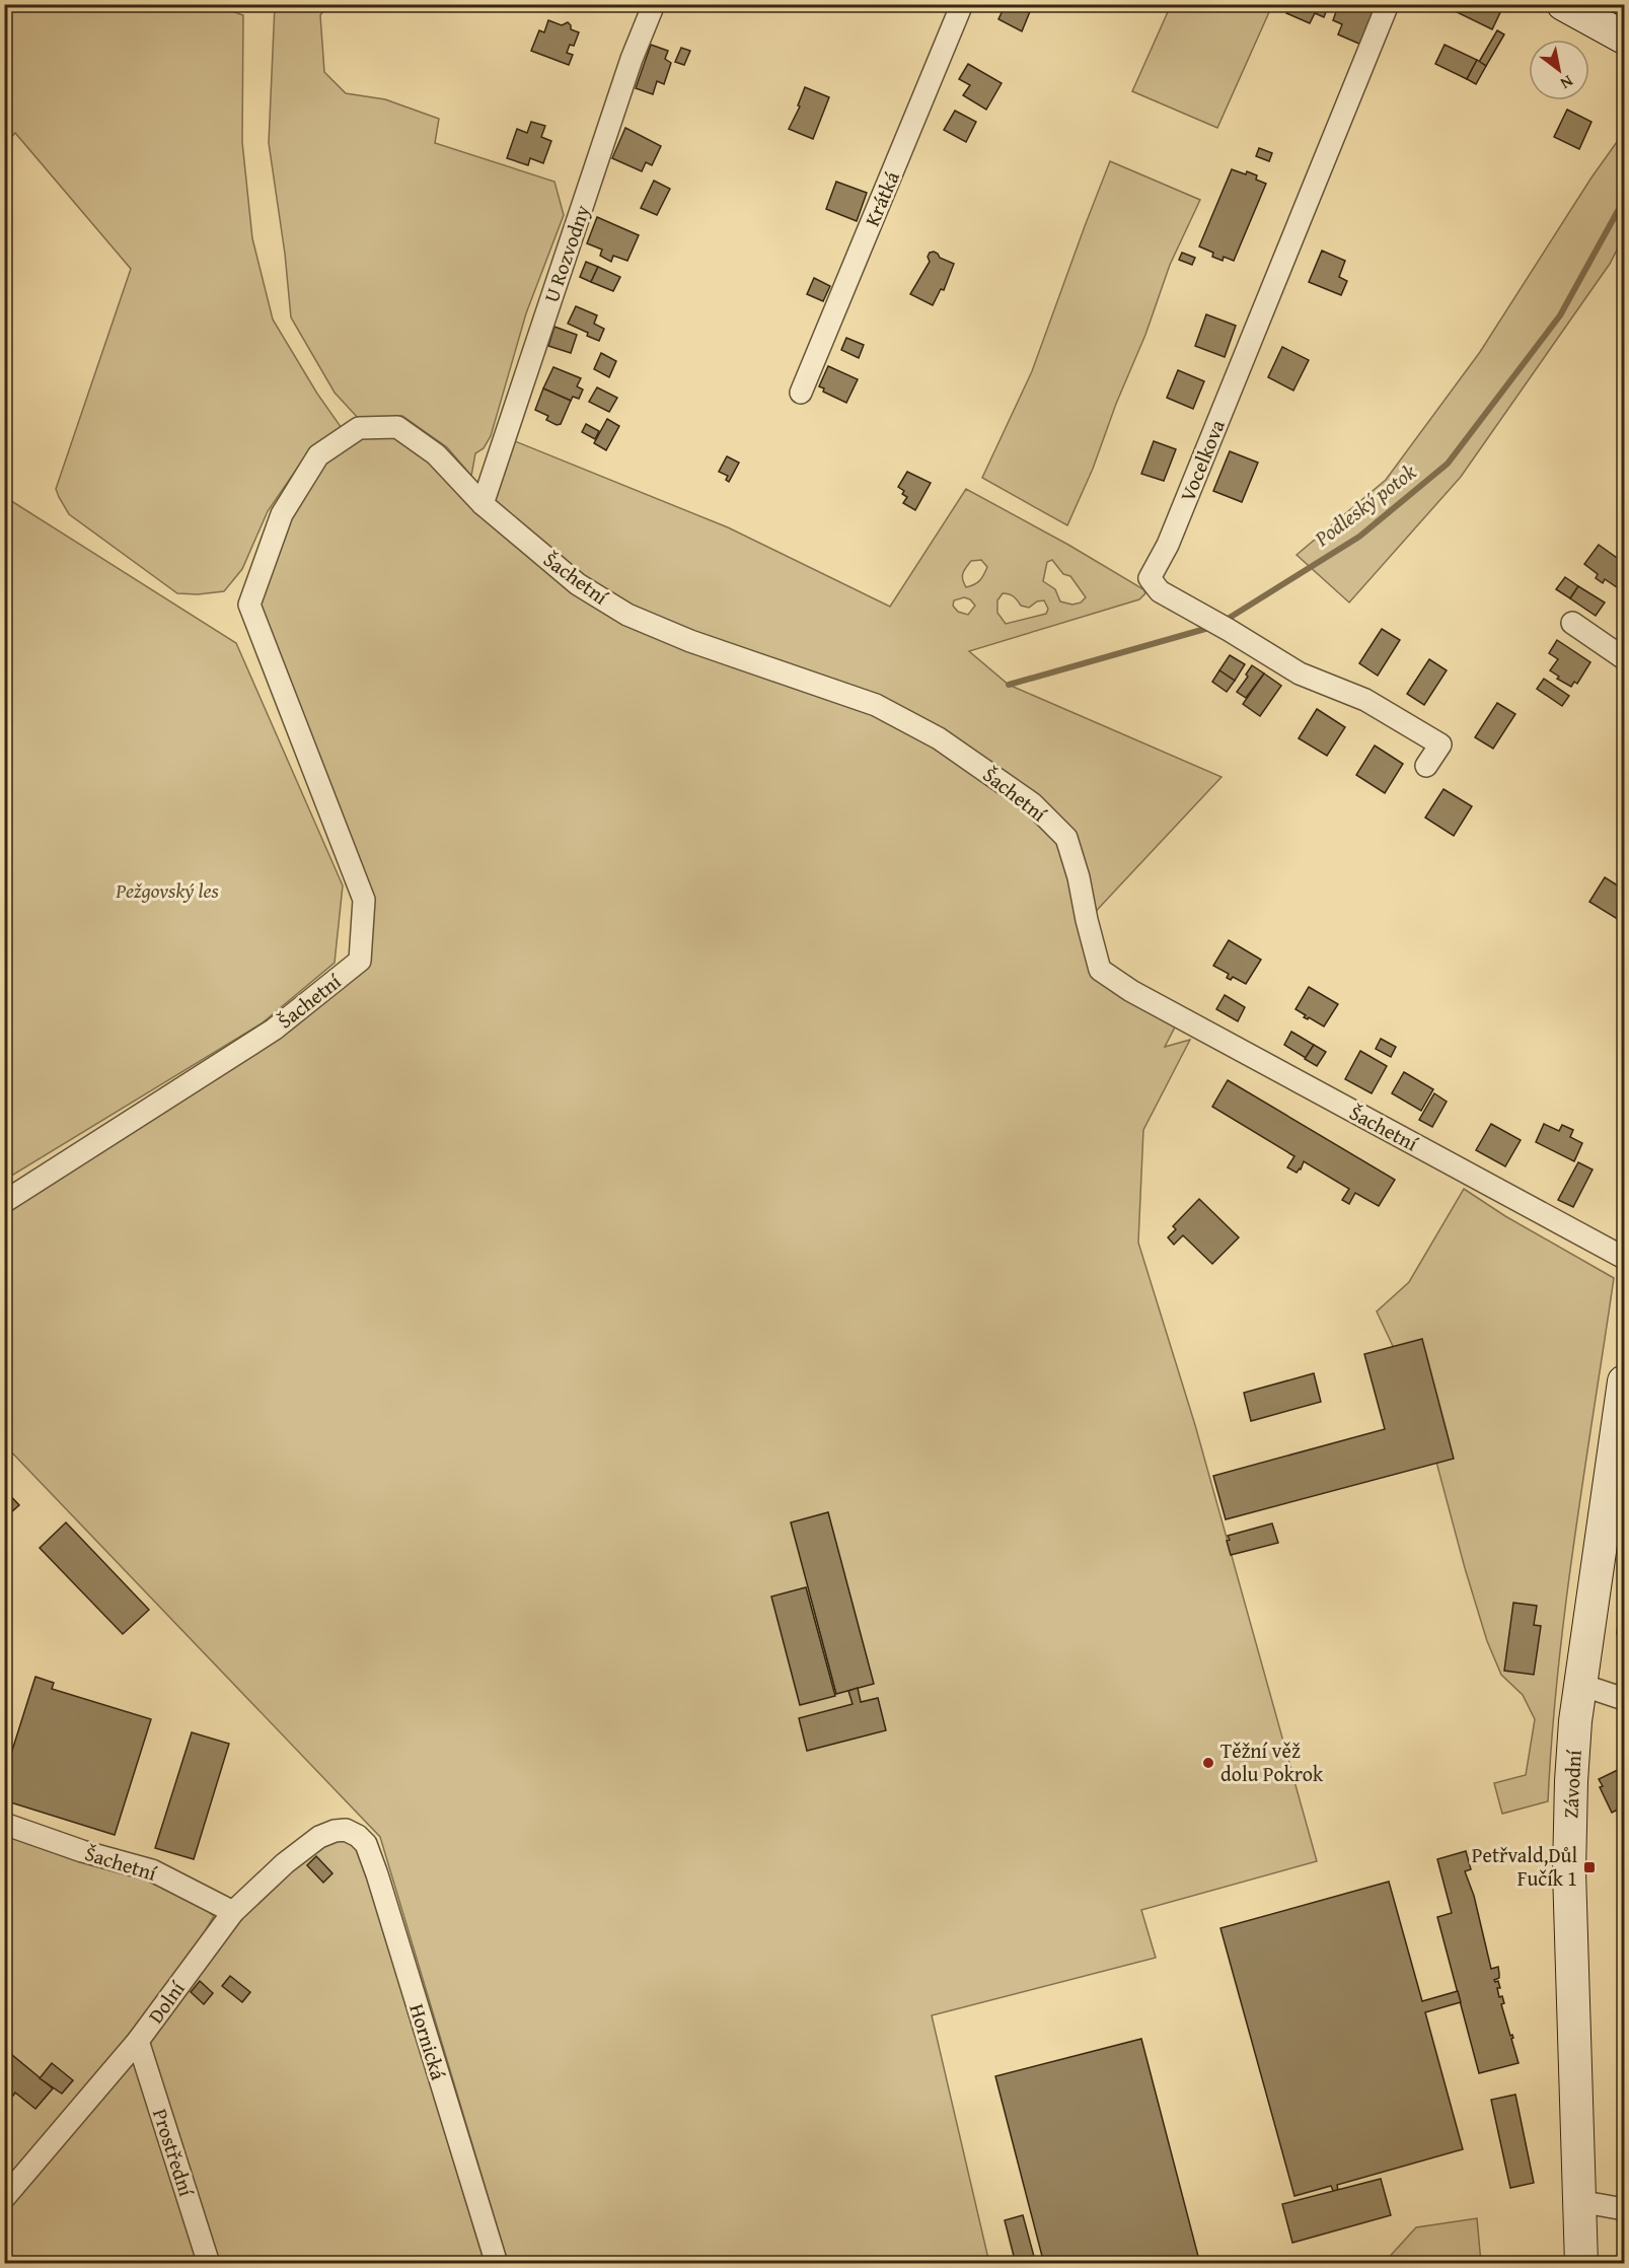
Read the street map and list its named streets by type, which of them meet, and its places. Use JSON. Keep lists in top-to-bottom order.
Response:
{
  "streets": {
    "street": [
      "Krátká",
      "U Rozvodny",
      "Vocelkova",
      "Šachetní",
      "Závodní",
      "Dolní",
      "Hornická",
      "Prostřední"
    ]
  },
  "crossings": [
    ["U Rozvodny", "Šachetní"],
    ["Šachetní", "Dolní"],
    ["Dolní", "Hornická"],
    ["Dolní", "Prostřední"]
  ],
  "water": ["Podleský potok"],
  "parks": ["Pežgovský les"],
  "places": {
    "other": ["Těžní věž dolu Pokrok"],
    "transit": ["Petřvald,Důl Fučík 1"]
  },
  "north": "bottom right"
}
